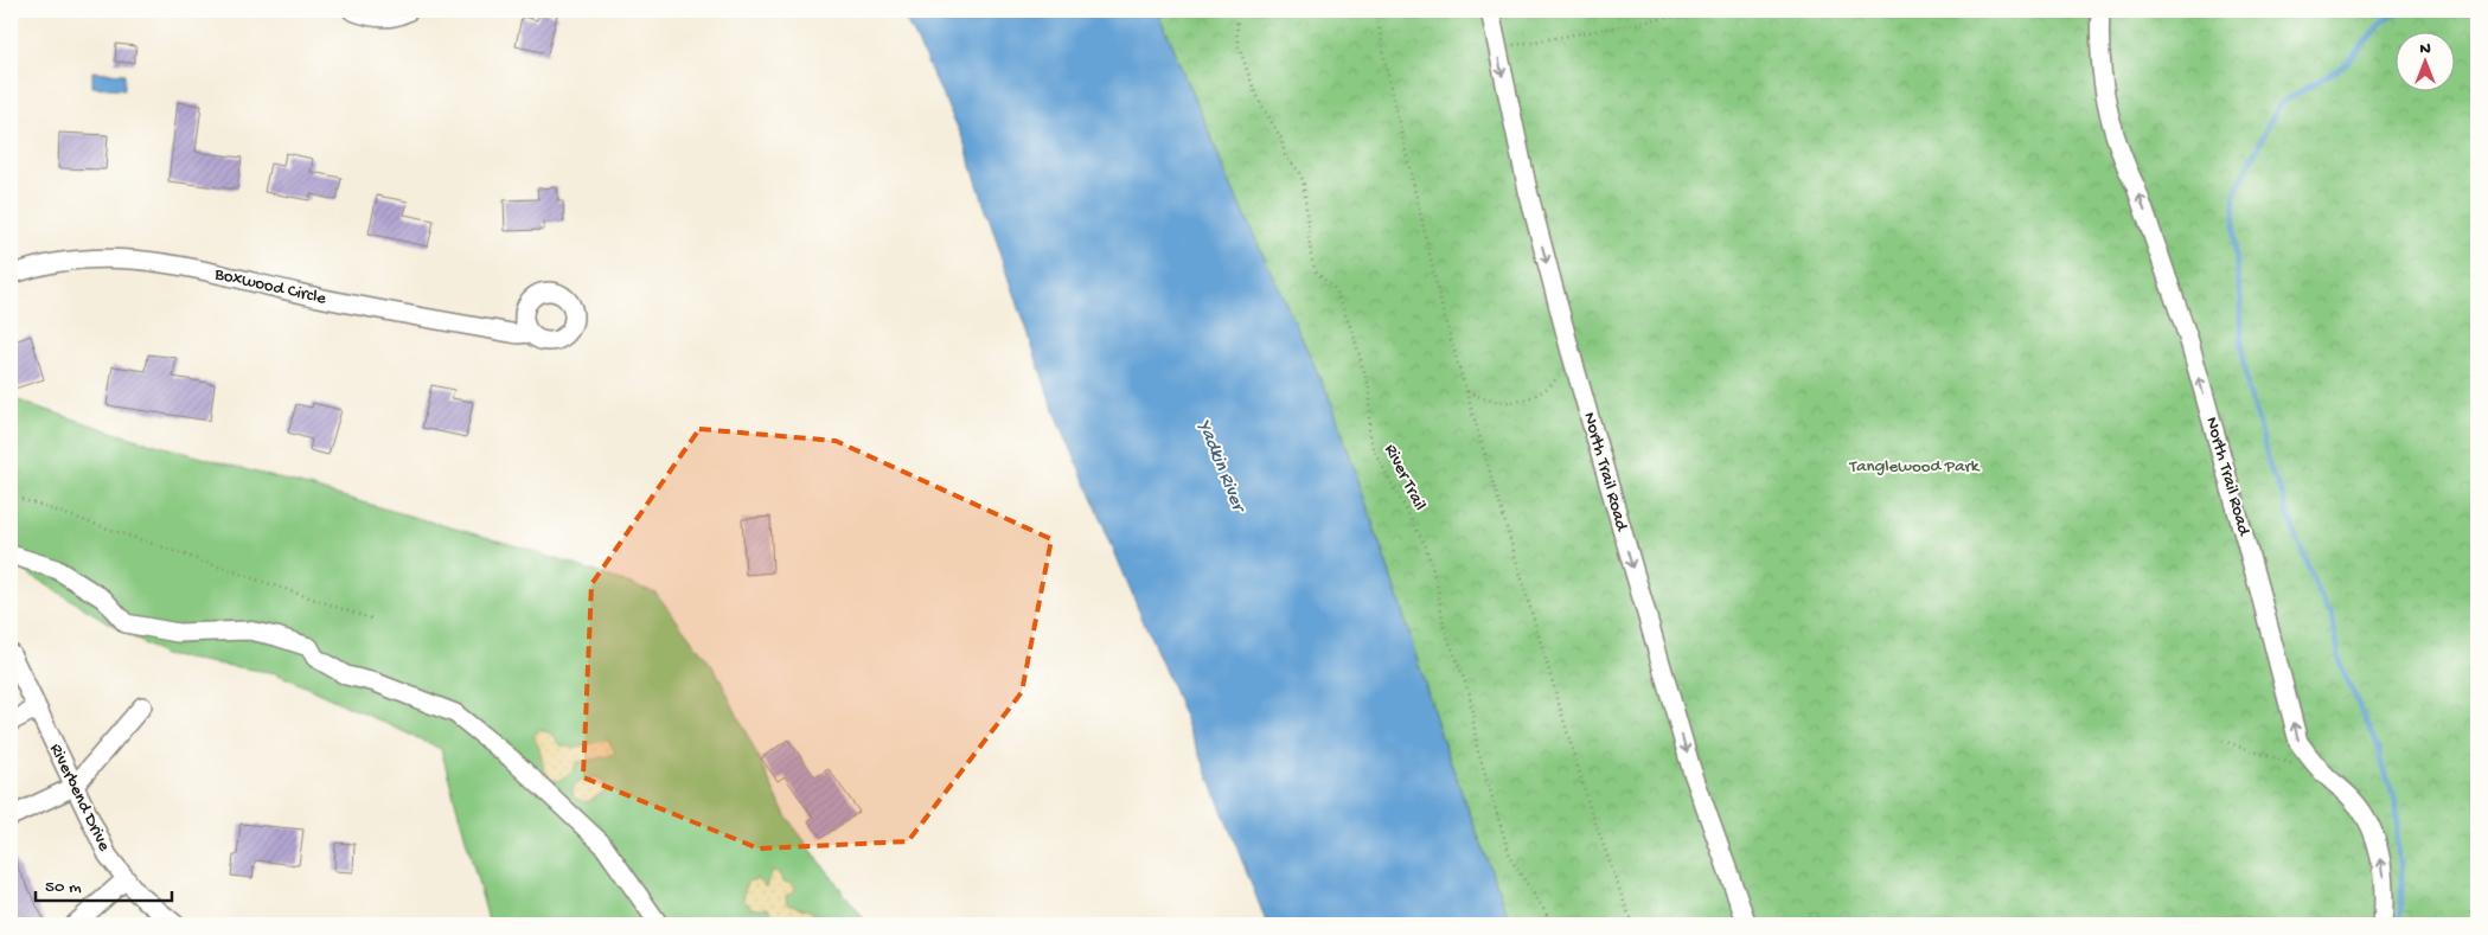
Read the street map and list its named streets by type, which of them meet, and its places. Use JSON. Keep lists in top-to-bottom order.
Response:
{
  "streets": {
    "street": ["Boxwood Circle", "North Trail Road", "Riverbend Drive"],
    "path": ["River Trail"]
  },
  "water": ["Yadkin River"],
  "parks": ["Tanglewood Park"],
  "scale_bar": "50 m",
  "north": "top"
}
